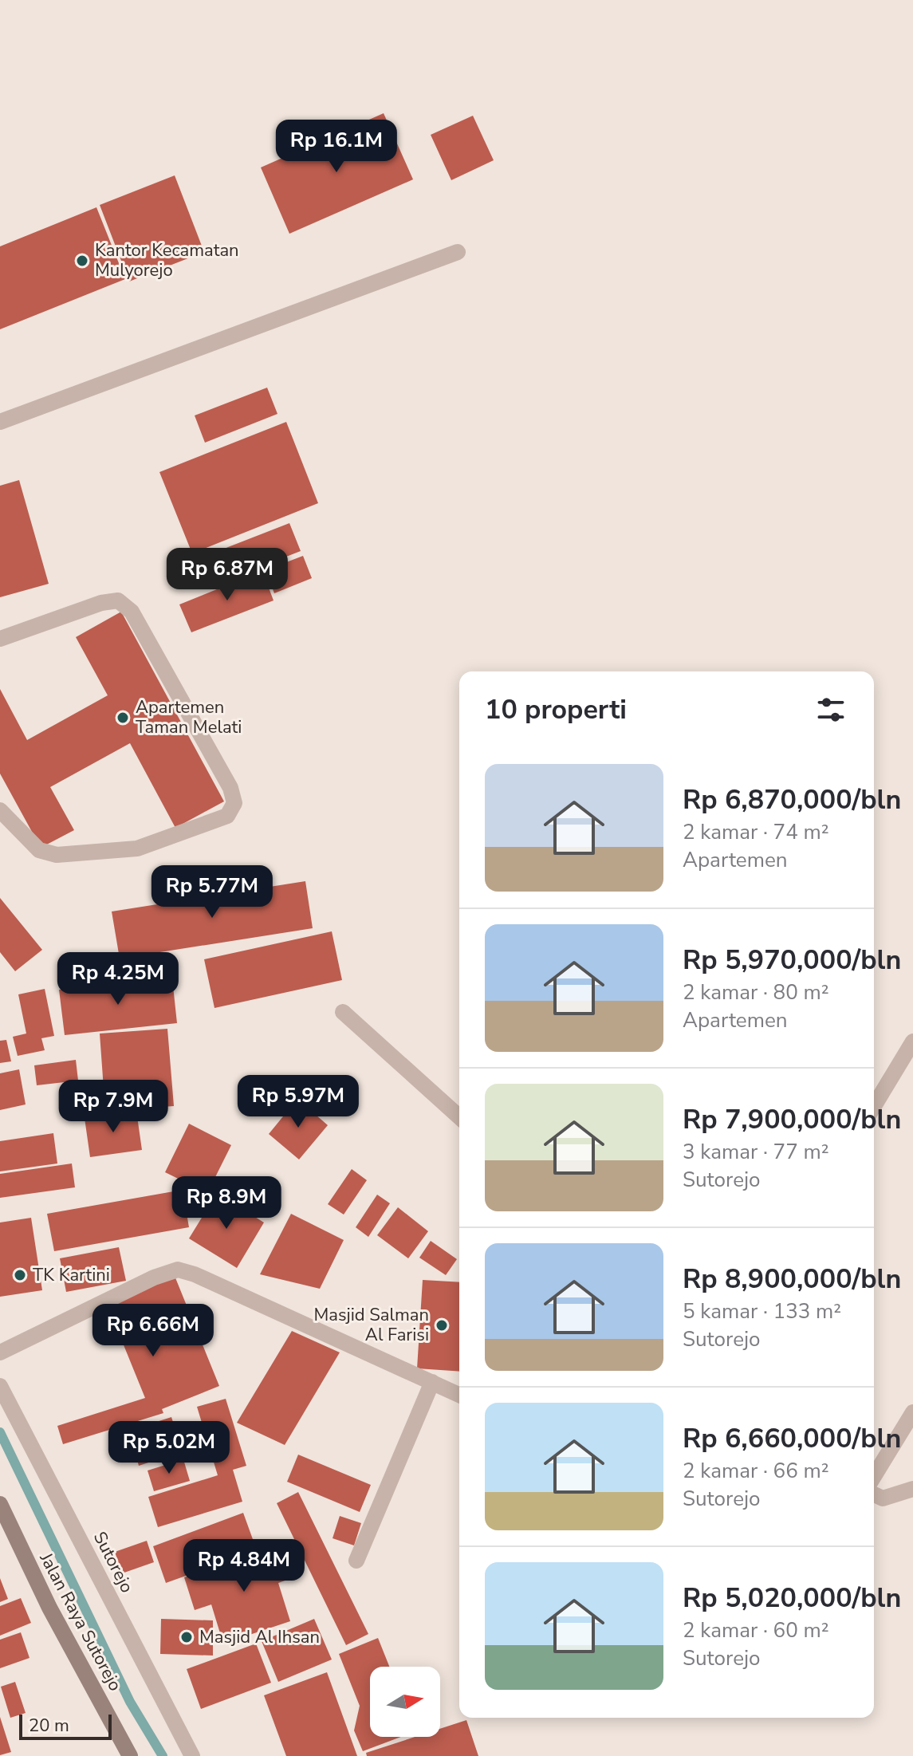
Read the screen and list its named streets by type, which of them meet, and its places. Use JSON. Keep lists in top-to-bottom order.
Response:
{
  "streets": {
    "main road": ["Jalan Raya Sutorejo"],
    "street": ["Sutorejo"]
  },
  "places": [
    "Kantor Kecamatan Mulyorejo",
    "Apartemen Taman Melati",
    "TK Kartini",
    "Masjid Salman Al Farisi",
    "Masjid Al Ihsan"
  ],
  "scale_bar": "20 m",
  "north": "right",
  "page": {
    "price": [
      "Rp 16.1M",
      "Rp 6.87M",
      "Rp 5.77M",
      "Rp 4.25M",
      "Rp 5.97M",
      "Rp 7.9M",
      "Rp 8.9M",
      "Rp 6.66M",
      "Rp 5.02M",
      "Rp 4.84M"
    ],
    "heading": "10 properti",
    "list": [
      {
        "name": "Rp 6,870,000/bln",
        "note": "2 kamar · 74 m² · Apartemen"
      },
      {
        "name": "Rp 5,970,000/bln",
        "note": "2 kamar · 80 m² · Apartemen"
      },
      {
        "name": "Rp 7,900,000/bln",
        "note": "3 kamar · 77 m² · Sutorejo"
      },
      {
        "name": "Rp 8,900,000/bln",
        "note": "5 kamar · 133 m² · Sutorejo"
      },
      {
        "name": "Rp 6,660,000/bln",
        "note": "2 kamar · 66 m² · Sutorejo"
      },
      {
        "name": "Rp 5,020,000/bln",
        "note": "2 kamar · 60 m² · Sutorejo"
      }
    ],
    "scale": "20 m"
  }
}
